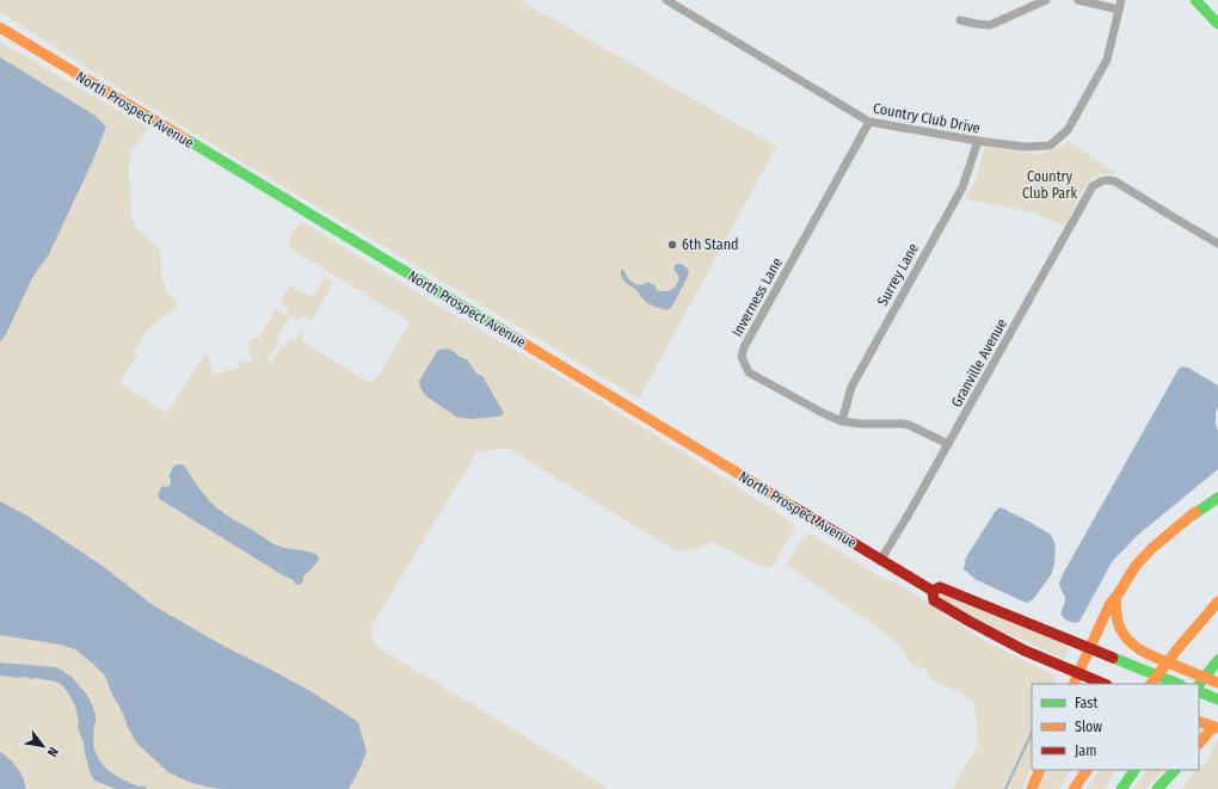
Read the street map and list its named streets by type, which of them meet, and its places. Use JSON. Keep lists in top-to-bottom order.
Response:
{
  "streets": {
    "main road": ["North Prospect Avenue"],
    "street": [
      "Country Club Drive",
      "Surrey Lane",
      "Inverness Lane",
      "Granville Avenue"
    ]
  },
  "crossings": [
    ["North Prospect Avenue", "Granville Avenue"],
    ["Country Club Drive", "Surrey Lane"],
    ["Country Club Drive", "Inverness Lane"],
    ["Surrey Lane", "Inverness Lane"],
    ["Inverness Lane", "Granville Avenue"]
  ],
  "parks": ["Country Club Park"],
  "places": ["6th Stand"],
  "legend": ["Fast", "Slow", "Jam"],
  "north": "bottom right"
}
